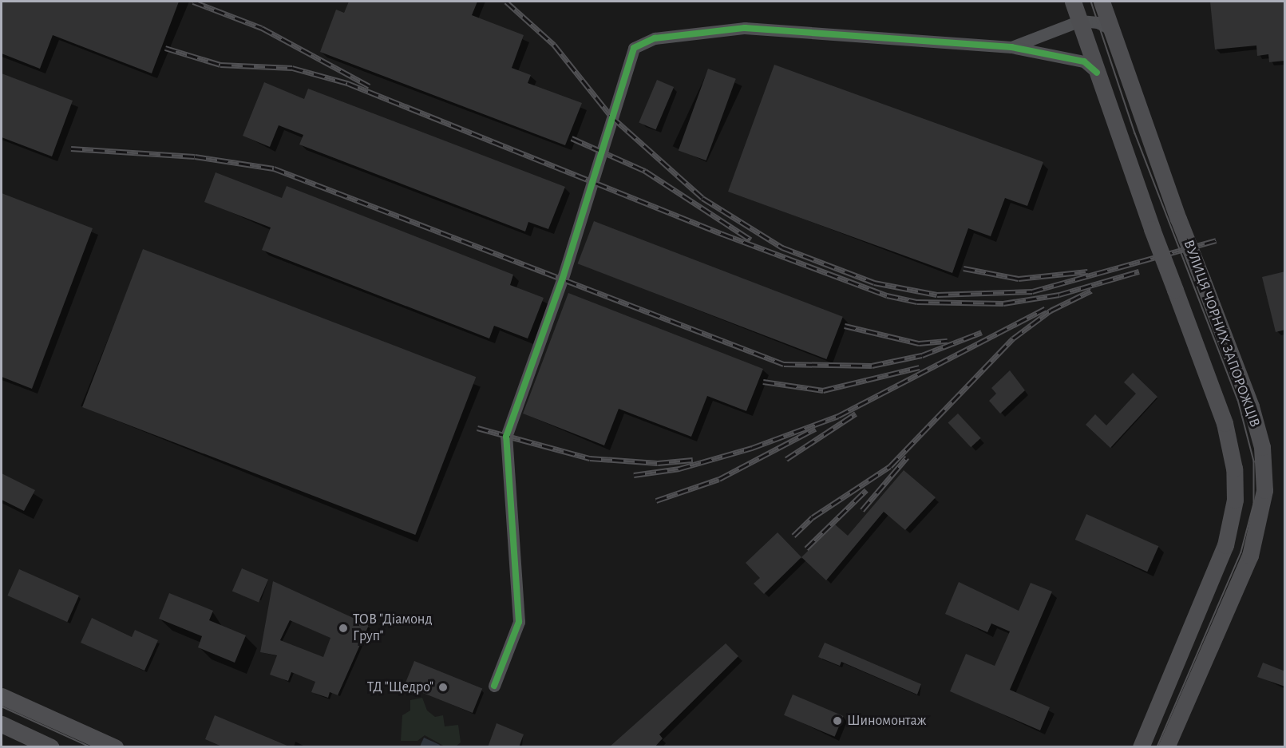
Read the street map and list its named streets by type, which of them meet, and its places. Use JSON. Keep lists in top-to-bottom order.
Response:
{
  "streets": {
    "main road": ["ВУЛИЦЯ ЧОРНИХ ЗАПОРОЖЦІВ"]
  },
  "places": ["ТОВ \"Діамонд Груп\"", "ТД \"Щедро\"", "Шиномонтаж"]
}
